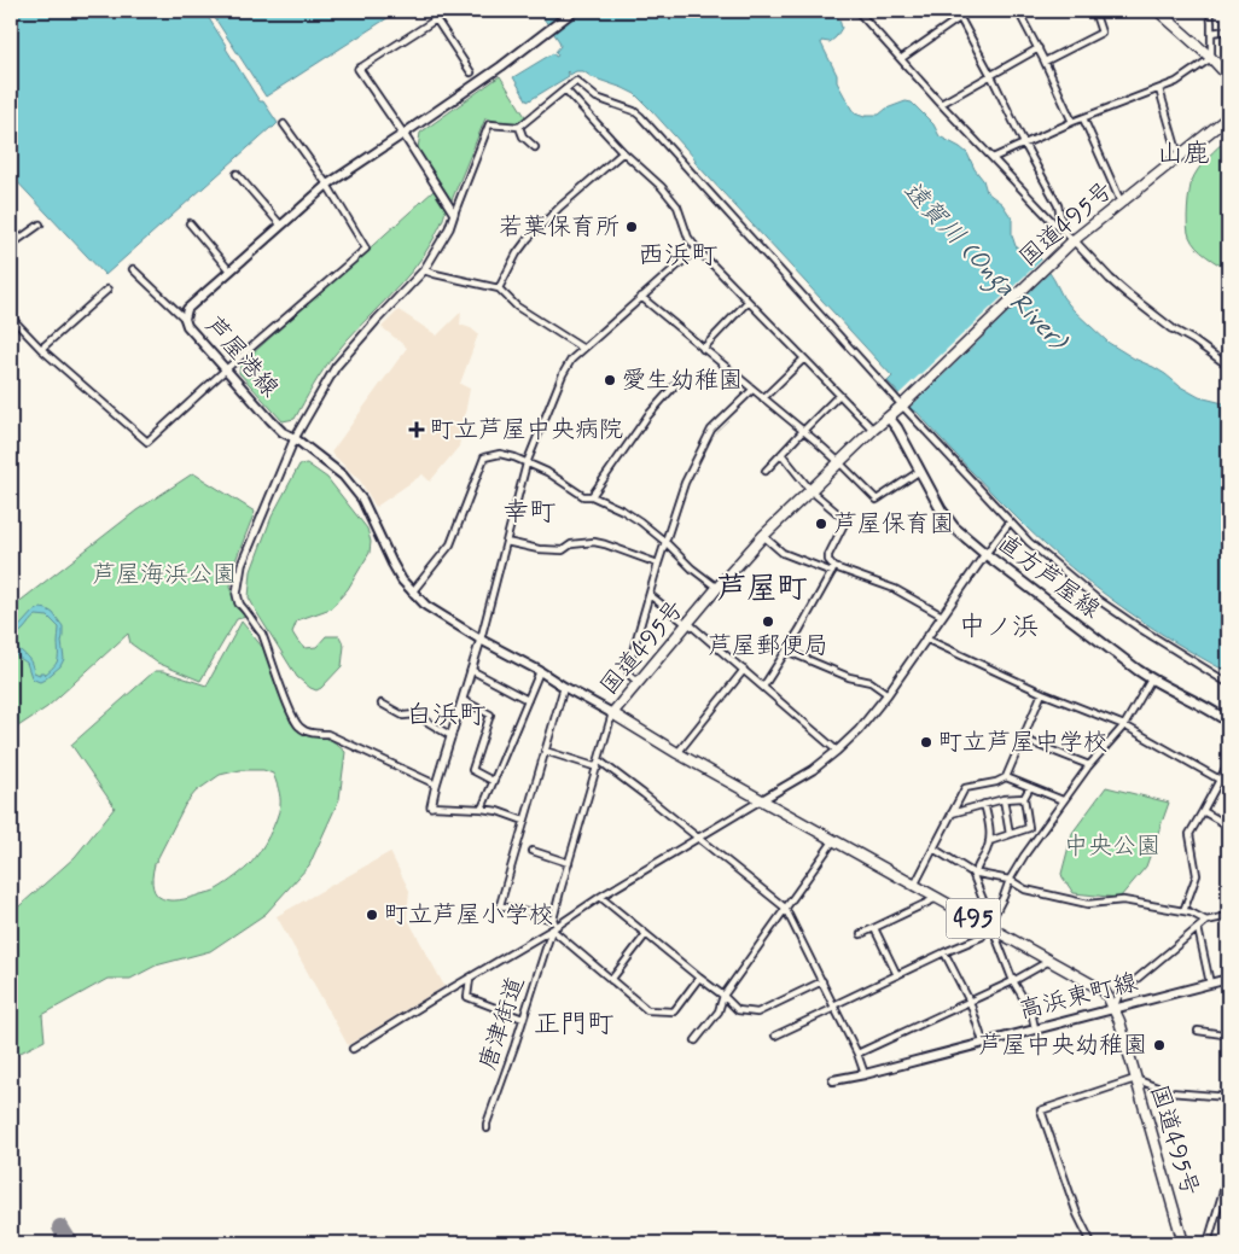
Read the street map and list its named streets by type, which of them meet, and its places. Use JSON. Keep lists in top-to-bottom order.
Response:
{
  "streets": {
    "highway": ["国道495号", "495"],
    "main road": ["芦屋港線", "直方芦屋線", "高浜東町線"],
    "street": ["唐津街道"]
  },
  "crossings": [
    ["国道495号", "芦屋港線"],
    ["国道495号", "直方芦屋線"],
    ["国道495号", "高浜東町線"]
  ],
  "districts": [
    "山鹿",
    "西浜町",
    "幸町",
    "芦屋町",
    "中ノ浜",
    "白浜町",
    "正門町"
  ],
  "water": ["遠賀川 (Onga River)"],
  "parks": ["芦屋海浜公園", "中央公園"],
  "places": {
    "other": [
      "若葉保育所",
      "愛生幼稚園",
      "芦屋保育園",
      "芦屋郵便局",
      "町立芦屋中学校",
      "町立芦屋小学校",
      "芦屋中央幼稚園"
    ],
    "health": ["町立芦屋中央病院"]
  }
}
